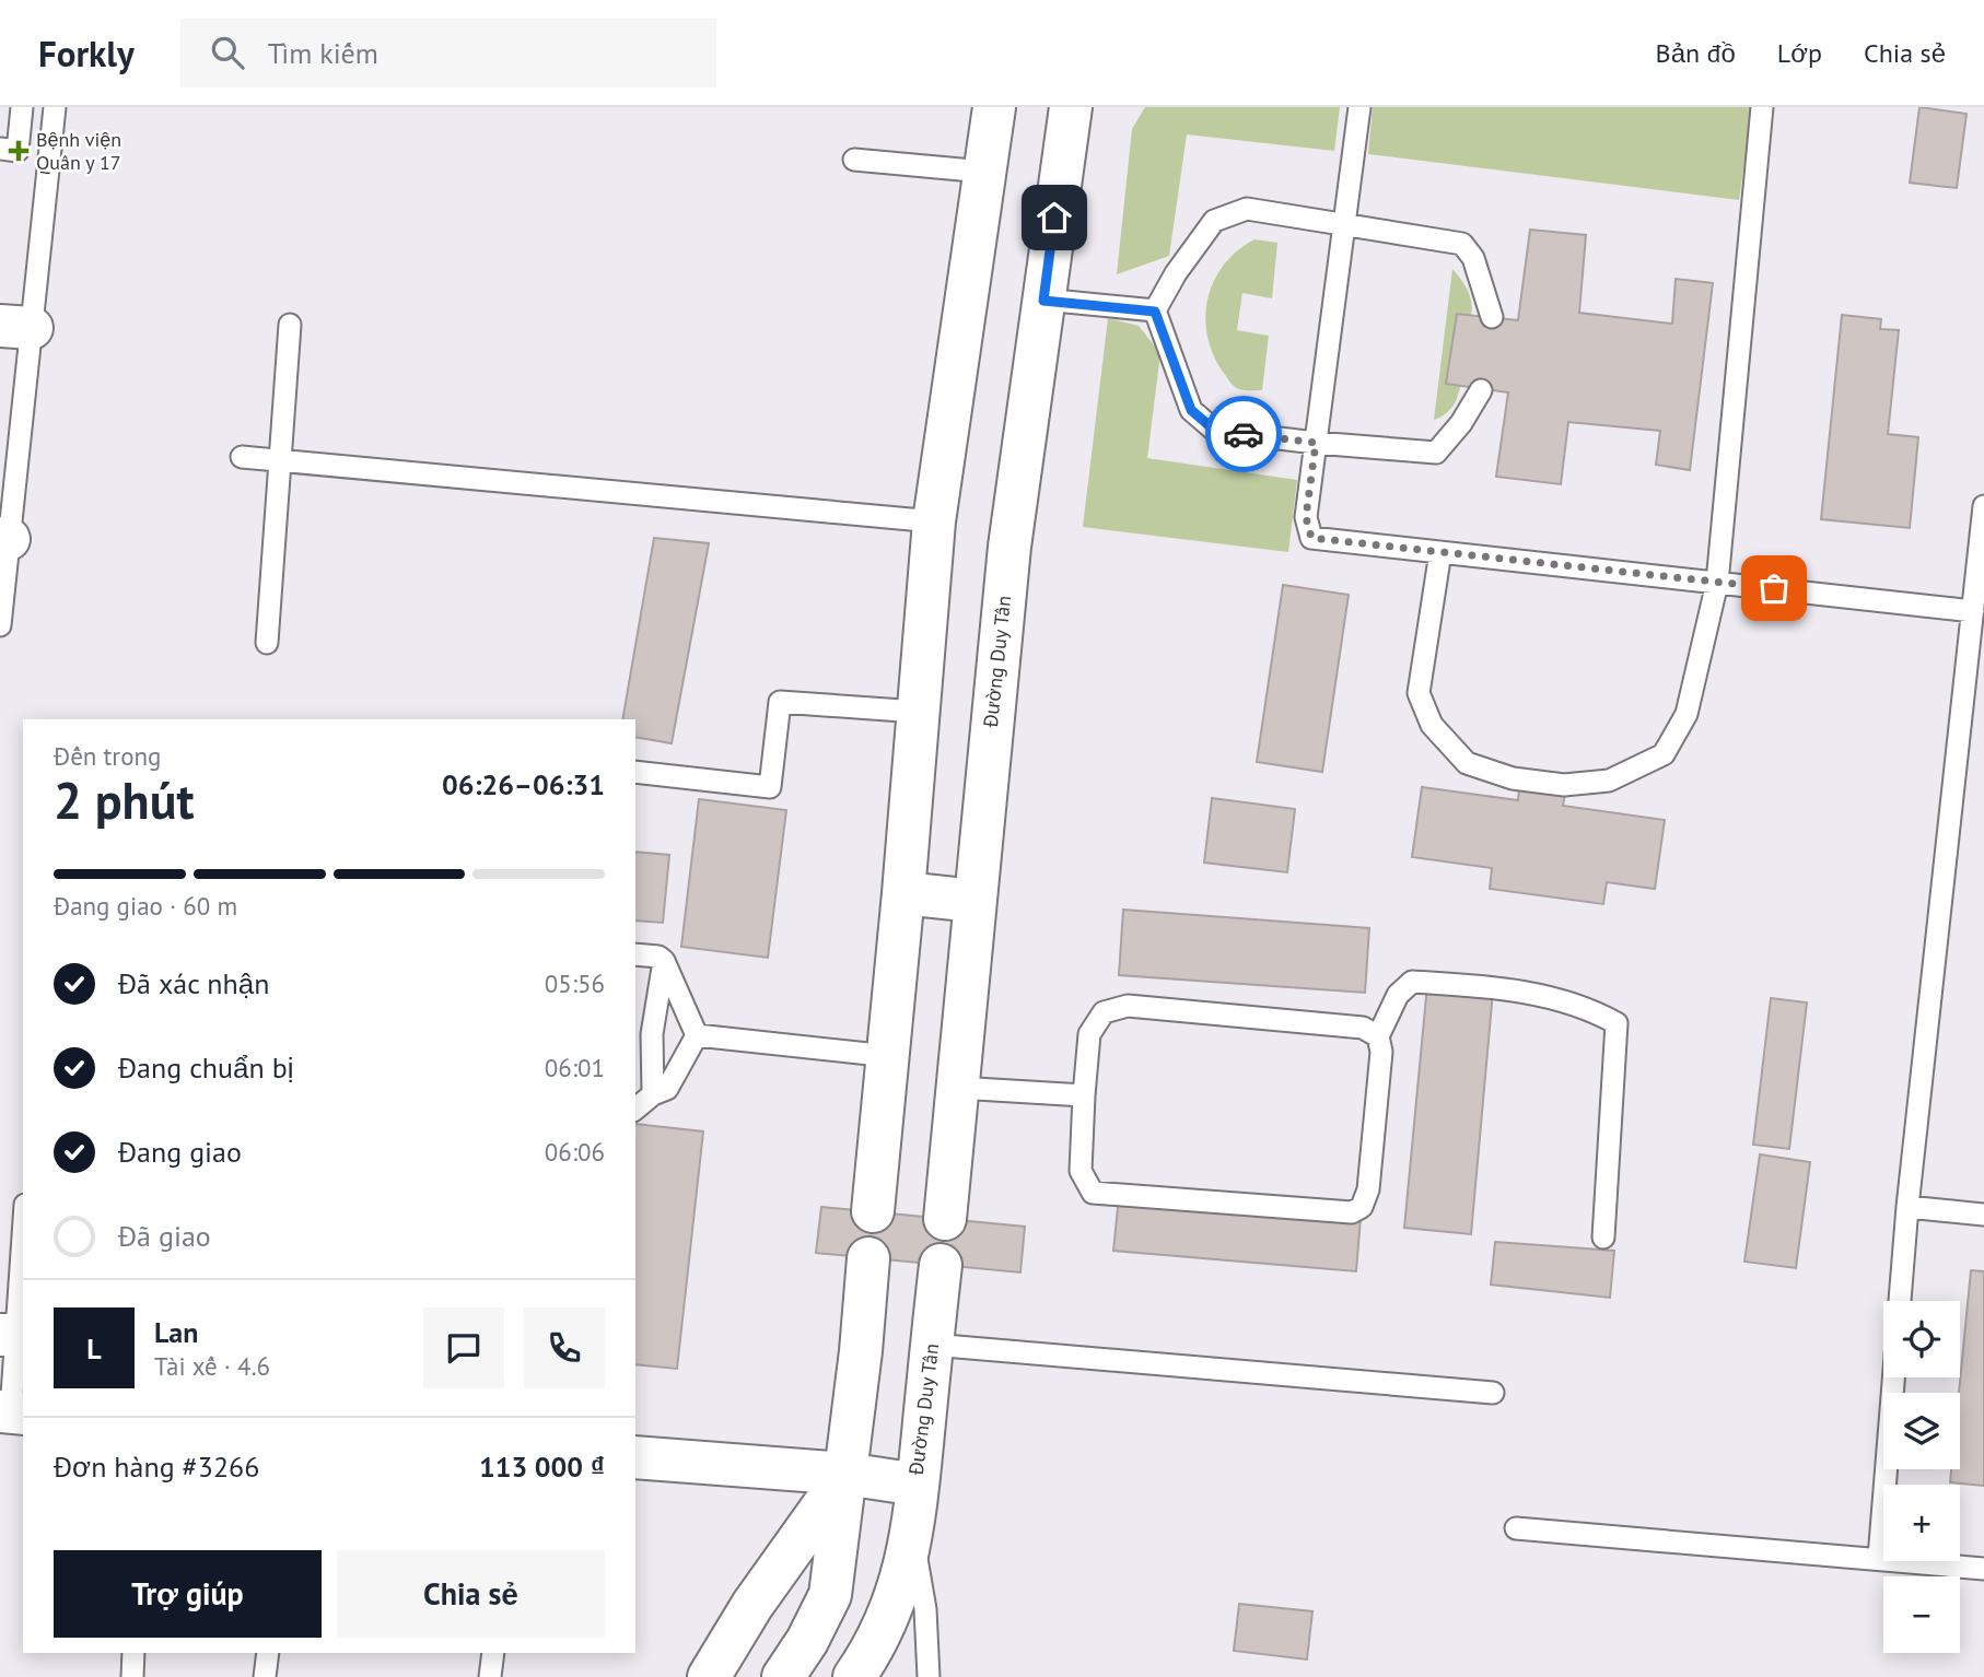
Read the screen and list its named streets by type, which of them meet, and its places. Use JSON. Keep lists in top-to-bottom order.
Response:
{
  "streets": {
    "street": ["Đường Duy Tân"]
  },
  "places": {
    "health": ["Bệnh viện Quân y 17"]
  },
  "page": {
    "header": "Forkly",
    "search": "Tìm kiếm",
    "nav": ["Bản đồ", "Lớp", "Chia sẻ"],
    "heading": ["2 phút", "Đến trong", "06:26–06:31"],
    "panel": [
      "Lan",
      "Tài xế · 4.6",
      "Đơn hàng #3266",
      "113 000 ₫"
    ],
    "bar": "Đang giao · 60 m",
    "list": [
      ["Đã xác nhận", "05:56"],
      ["Đang chuẩn bị", "06:01"],
      ["Đang giao", "06:06"],
      "Đã giao"
    ],
    "map_buttons": ["+", "−"],
    "round": "L",
    "buttons": ["Trợ giúp", "Chia sẻ"]
  }
}
